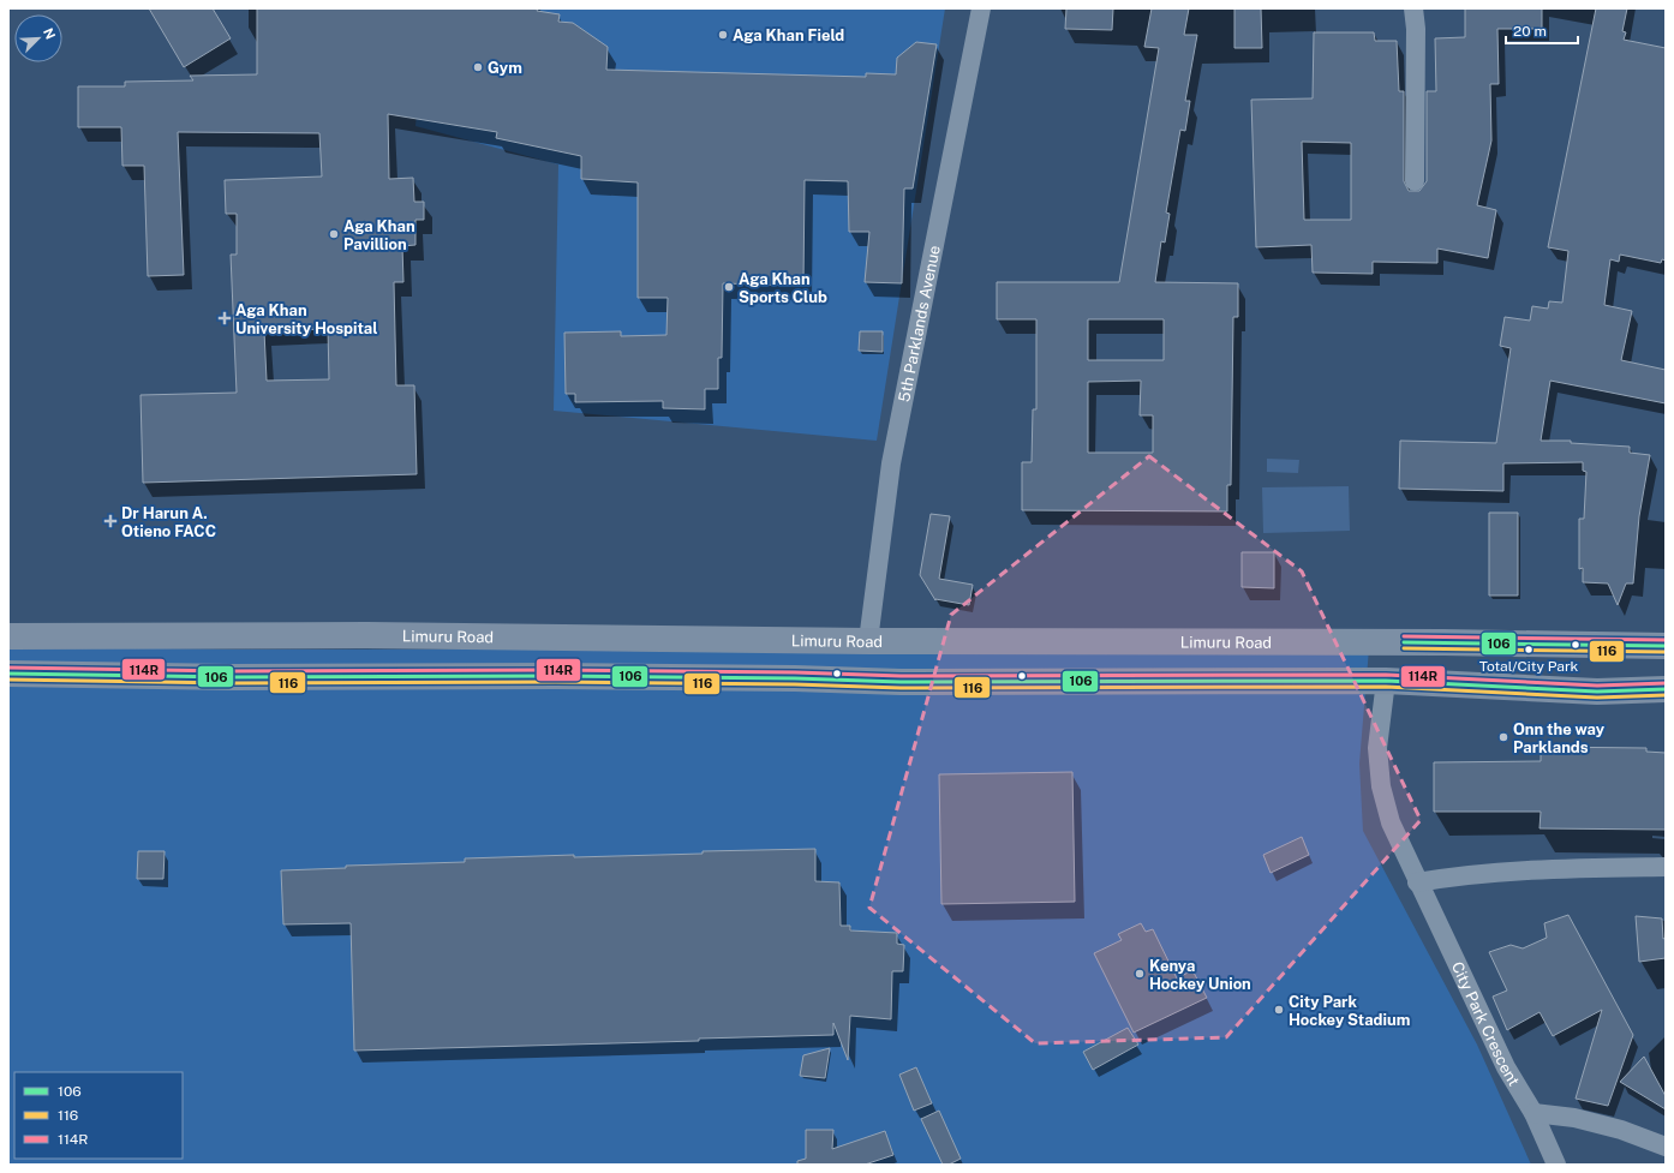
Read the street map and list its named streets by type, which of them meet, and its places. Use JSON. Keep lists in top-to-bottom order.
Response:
{
  "streets": {
    "main road": ["Limuru Road"],
    "street": ["5th Parklands Avenue", "City Park Crescent"]
  },
  "crossings": [
    ["5th Parklands Avenue", "Limuru Road"]
  ],
  "places": {
    "other": [
      "Aga Khan Field",
      "Gym",
      "Aga Khan Pavillion",
      "Aga Khan Sports Club",
      "Total/City Park",
      "Onn the way Parklands",
      "Kenya Hockey Union",
      "City Park Hockey Stadium"
    ],
    "health": ["Aga Khan University Hospital", "Dr Harun A. Otieno FACC"]
  },
  "lines": ["transit line 114R", "transit line 106", "transit line 116"],
  "legend": ["106", "116", "114R"],
  "scale_bar": "20 m",
  "north": "top right"
}
